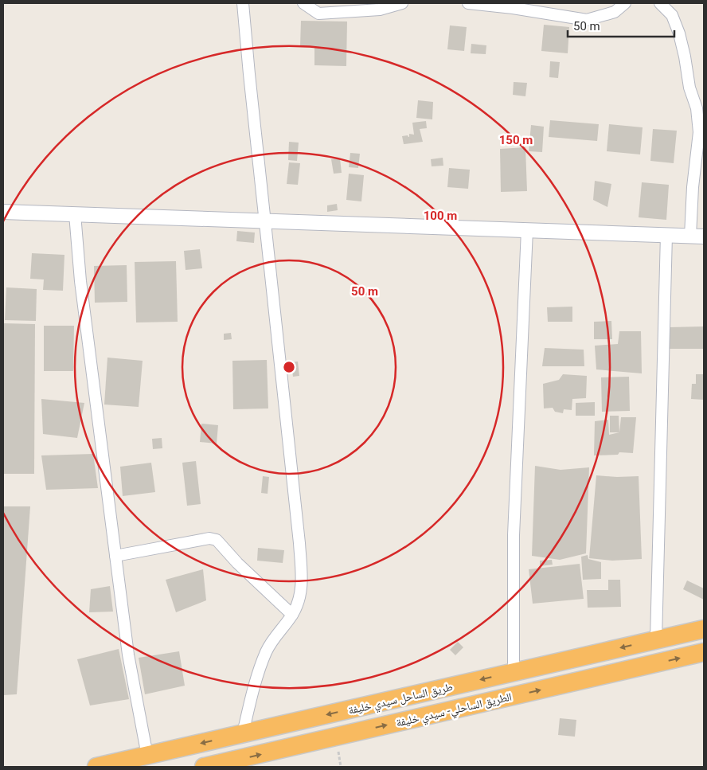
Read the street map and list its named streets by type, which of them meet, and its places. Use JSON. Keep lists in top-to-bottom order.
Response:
{
  "streets": {
    "highway": ["طريق الساحل سيدي خليفة", "الطريق الساحلي- سيدي خليفة"]
  },
  "one_way": ["طريق الساحل سيدي خليفة", "الطريق الساحلي- سيدي خليفة"],
  "scale_bar": "50 m",
  "rings": ["150 m", "100 m", "50 m"]
}
